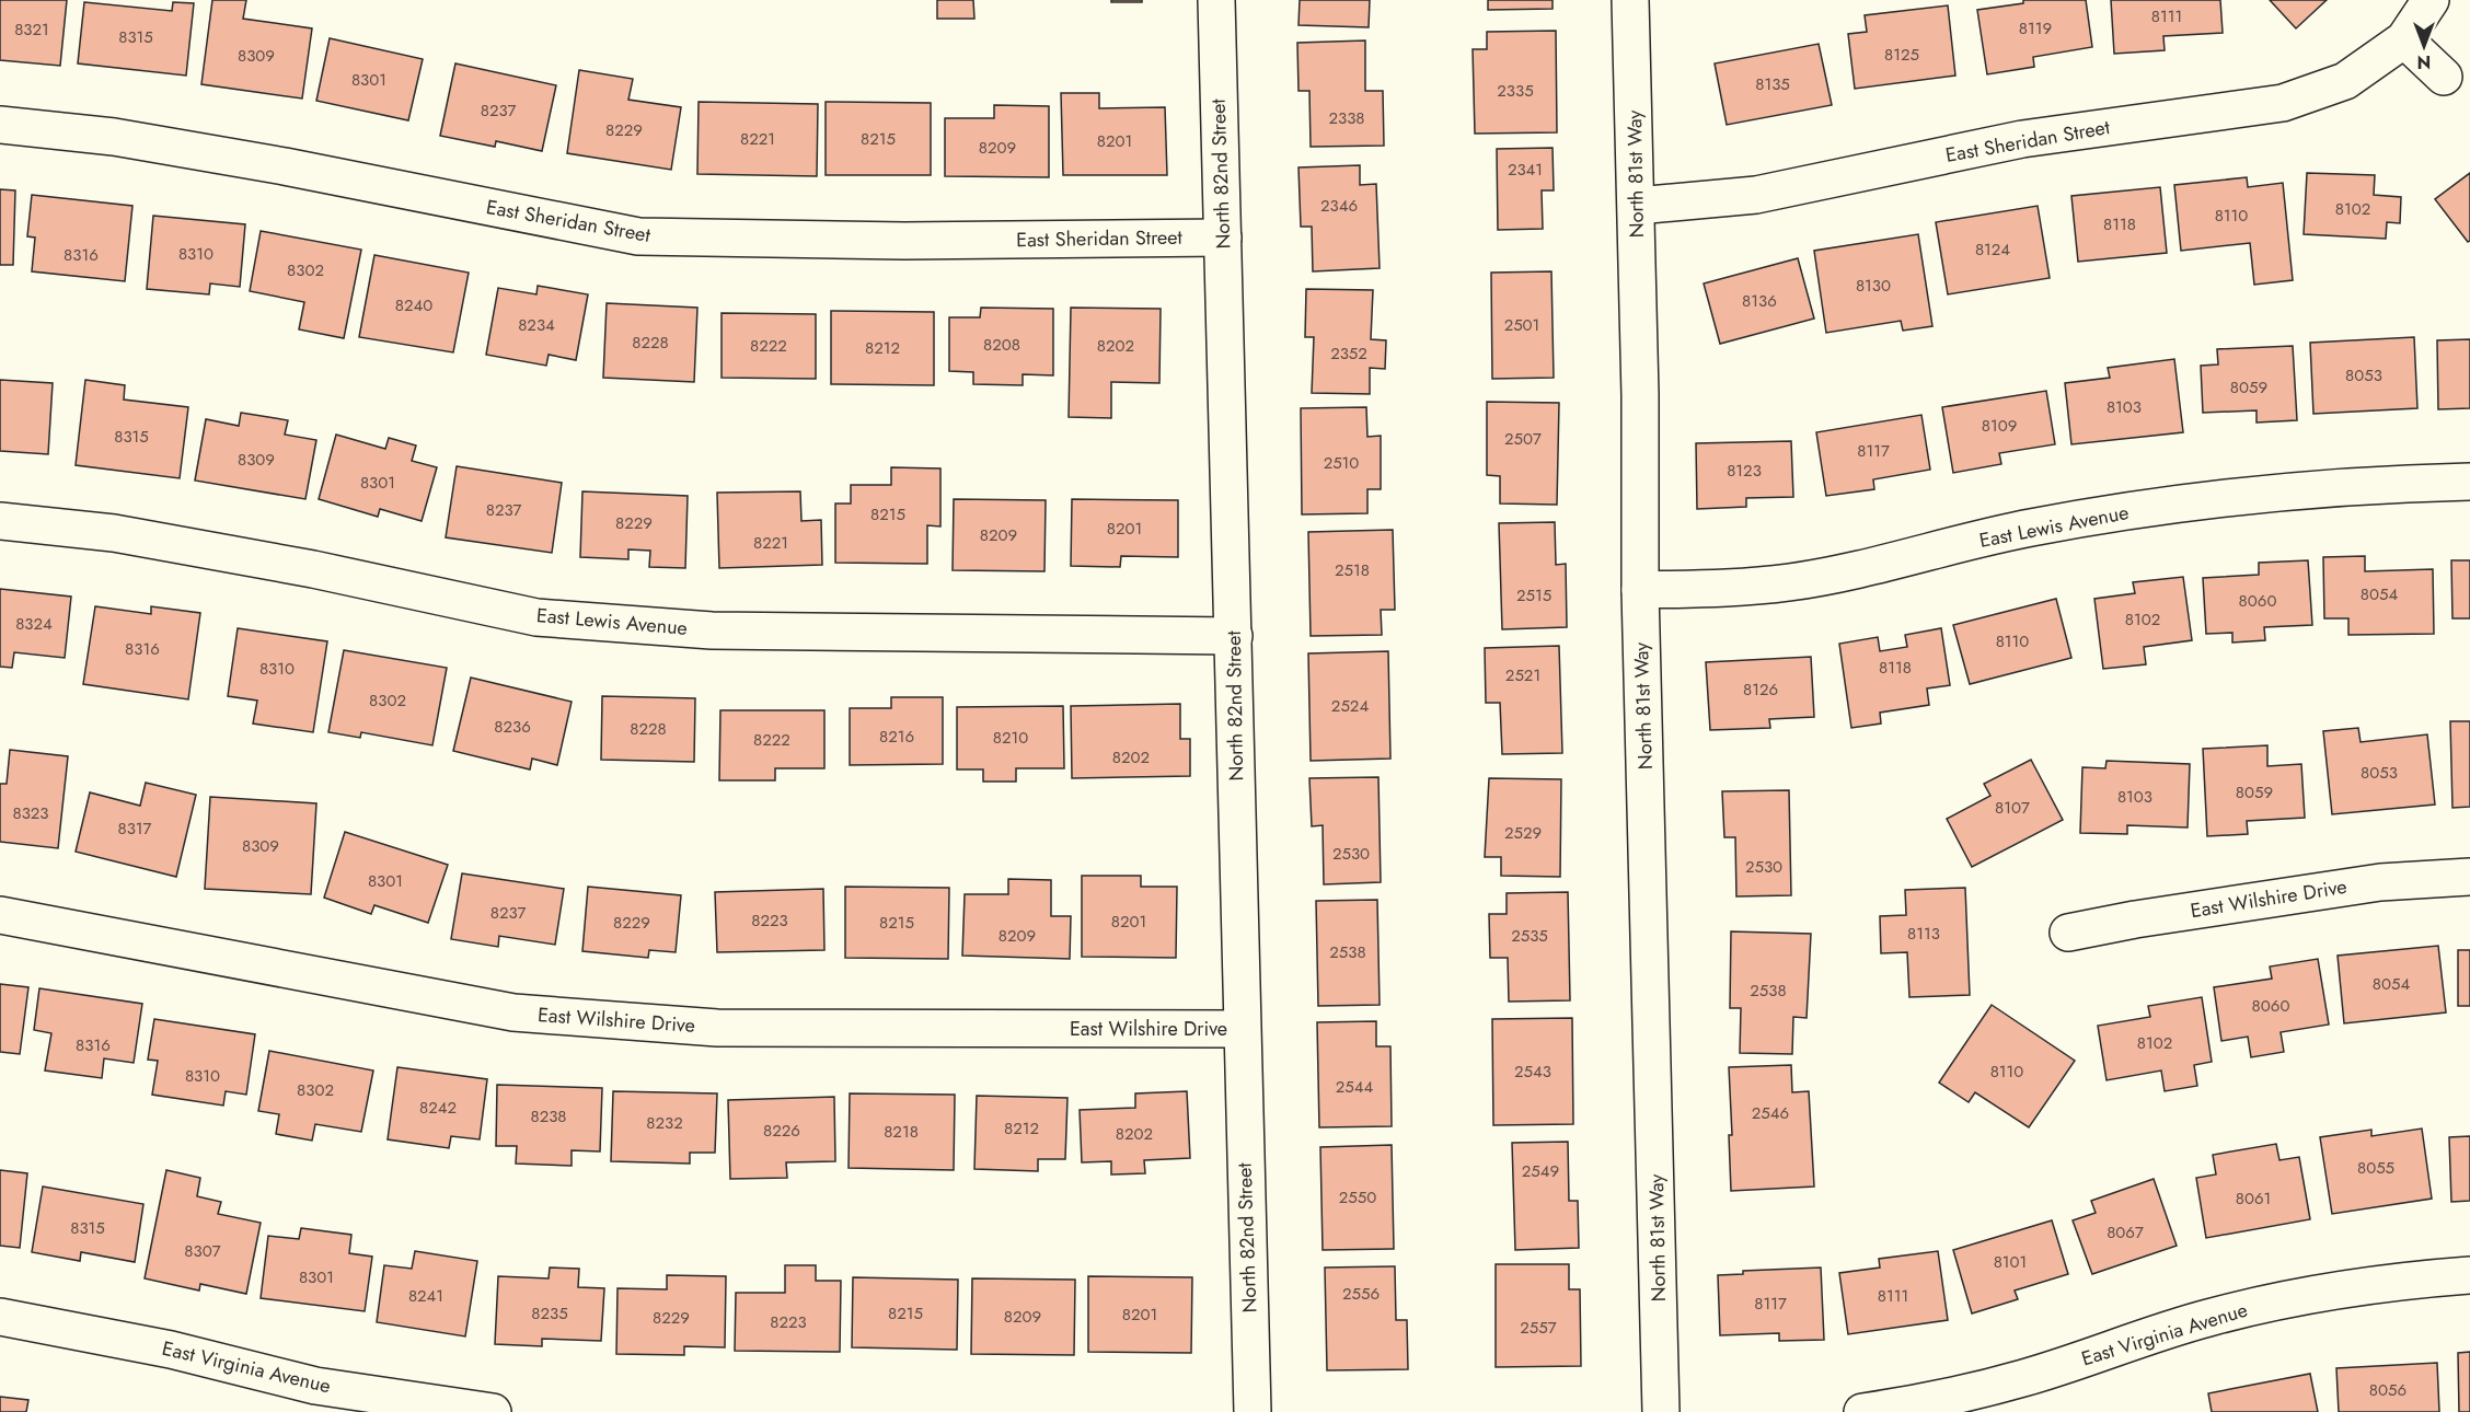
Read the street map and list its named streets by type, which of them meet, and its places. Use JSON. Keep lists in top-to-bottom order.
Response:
{
  "streets": {
    "street": [
      "East Sheridan Street",
      "North 82nd Street",
      "North 81st Way",
      "East Lewis Avenue",
      "East Wilshire Drive",
      "East Virginia Avenue"
    ]
  },
  "crossings": [
    ["East Sheridan Street", "North 82nd Street"],
    ["East Sheridan Street", "North 81st Way"],
    ["North 82nd Street", "East Lewis Avenue"],
    ["North 82nd Street", "East Wilshire Drive"],
    ["North 81st Way", "East Lewis Avenue"]
  ],
  "house_numbers": [
    "8111",
    "8119",
    "8321",
    "8315",
    "8125",
    "8309",
    "8301",
    "8135",
    "2335",
    "8237",
    "2338",
    "8229",
    "8221",
    "8215",
    "8201",
    "8209",
    "2341",
    "2346",
    "8102",
    "8110",
    "8118",
    "8124",
    "8310",
    "8316",
    "8302",
    "8130",
    "8136",
    "8240",
    "8234",
    "2501",
    "8228",
    "8208",
    "8222",
    "8202",
    "8212",
    "2352",
    "8053",
    "8059",
    "8103",
    "8109",
    "8315",
    "2507",
    "8117",
    "8309",
    "2510",
    "8123",
    "8301",
    "8237",
    "8215",
    "8229",
    "8201",
    "8209",
    "8221",
    "2518",
    "8054",
    "2515",
    "8060",
    "8102",
    "8324",
    "8110",
    "8316",
    "8118",
    "8310",
    "2521",
    "8126",
    "8302",
    "2524",
    "8236",
    "8228",
    "8216",
    "8210",
    "8222",
    "8202",
    "8053",
    "8059",
    "8103",
    "8107",
    "8323",
    "8317",
    "2529",
    "8309",
    "2530",
    "2530",
    "8301",
    "8237",
    "8223",
    "8201",
    "8229",
    "8215",
    "8113",
    "8209",
    "2535",
    "2538",
    "8054",
    "2538",
    "8060",
    "8102",
    "8316",
    "2543",
    "8110",
    "8310",
    "2544",
    "8302",
    "8242",
    "2546",
    "8238",
    "8232",
    "8212",
    "8226",
    "8218",
    "8202",
    "8055",
    "2549",
    "2550",
    "8061",
    "8315",
    "8067",
    "8307",
    "8101",
    "8301",
    "2556",
    "8241",
    "8111",
    "8117",
    "8235",
    "8215",
    "8201",
    "8209",
    "8229",
    "8223",
    "2557",
    "8056"
  ],
  "north": "bottom"
}
